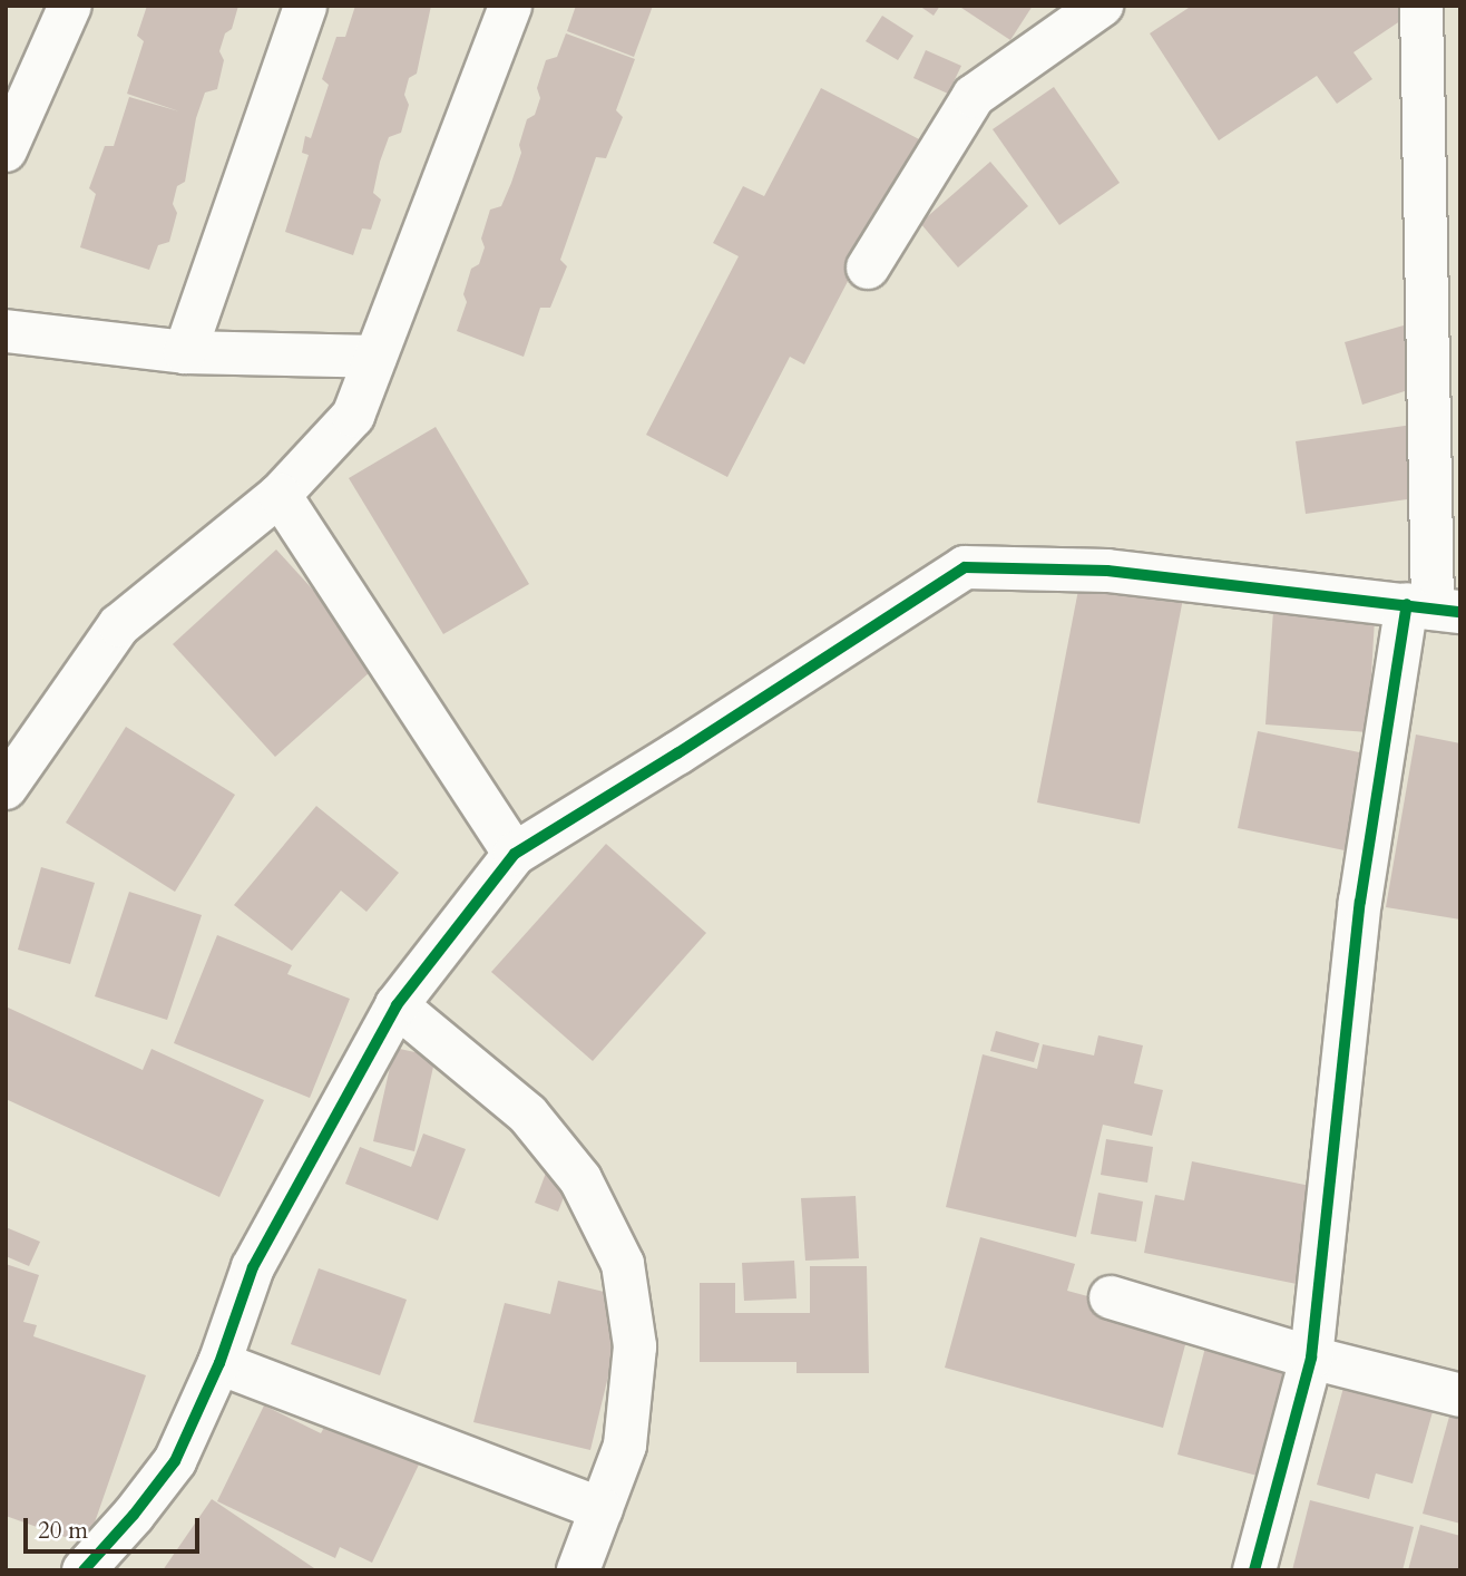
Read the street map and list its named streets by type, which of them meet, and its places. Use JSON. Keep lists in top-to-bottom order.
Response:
{
  "scale_bar": "20 m"
}
